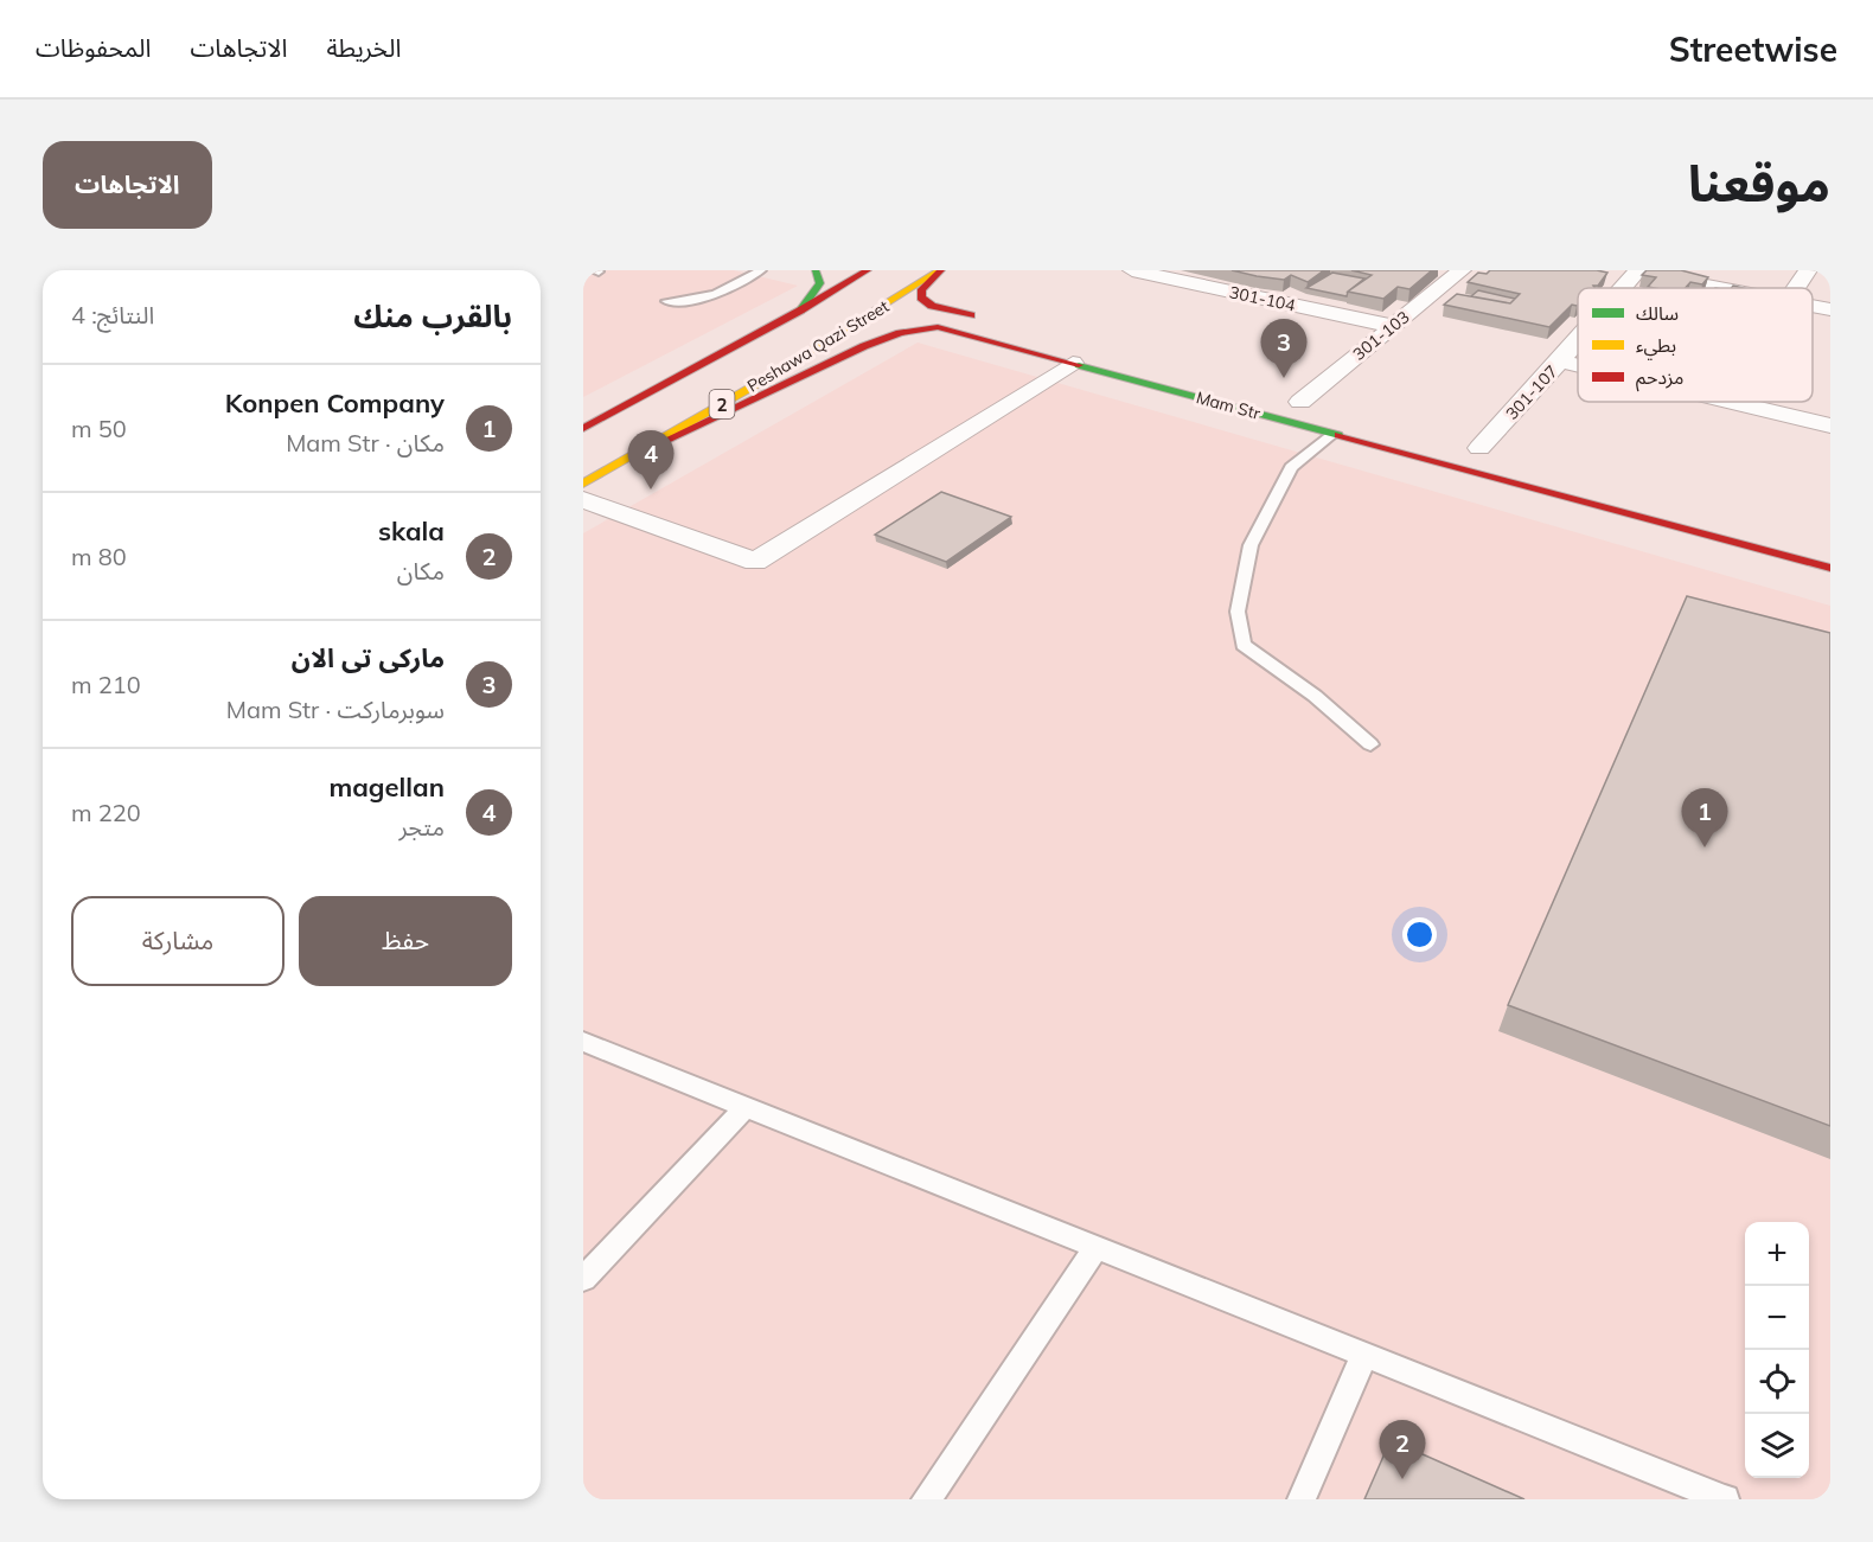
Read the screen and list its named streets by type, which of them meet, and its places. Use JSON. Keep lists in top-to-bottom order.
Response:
{
  "streets": {
    "main road": ["Peshawa Qazi Street", "2", "Mam Str"],
    "street": ["301-104", "301-103", "301-107"]
  },
  "crossings": [
    ["301-104", "301-103"],
    ["Peshawa Qazi Street", "Mam Str"]
  ],
  "legend": ["سالك", "بطيء", "مزدحم"],
  "page": {
    "header": "Streetwise",
    "nav": ["الخريطة", "الاتجاهات", "المحفوظات"],
    "title": "موقعنا",
    "buttons": [
      "الاتجاهات",
      ["حفظ", "مشاركة"]
    ],
    "heading": ["بالقرب منك", "النتائج: 4"],
    "pins": [
      "3",
      "4",
      "1",
      "2"
    ],
    "list": [
      {
        "mark": "1",
        "name": "Konpen Company",
        "note": "مكان · Mam Str",
        "value": "50 m"
      },
      {
        "mark": "2",
        "name": "skala",
        "note": "مكان",
        "value": "80 m"
      },
      {
        "mark": "3",
        "name": "مارکی تی الان",
        "note": "سوبرماركت · Mam Str",
        "value": "210 m"
      },
      {
        "mark": "4",
        "name": "magellan",
        "note": "متجر",
        "value": "220 m"
      }
    ],
    "map_buttons": ["+", "−"]
  }
}
